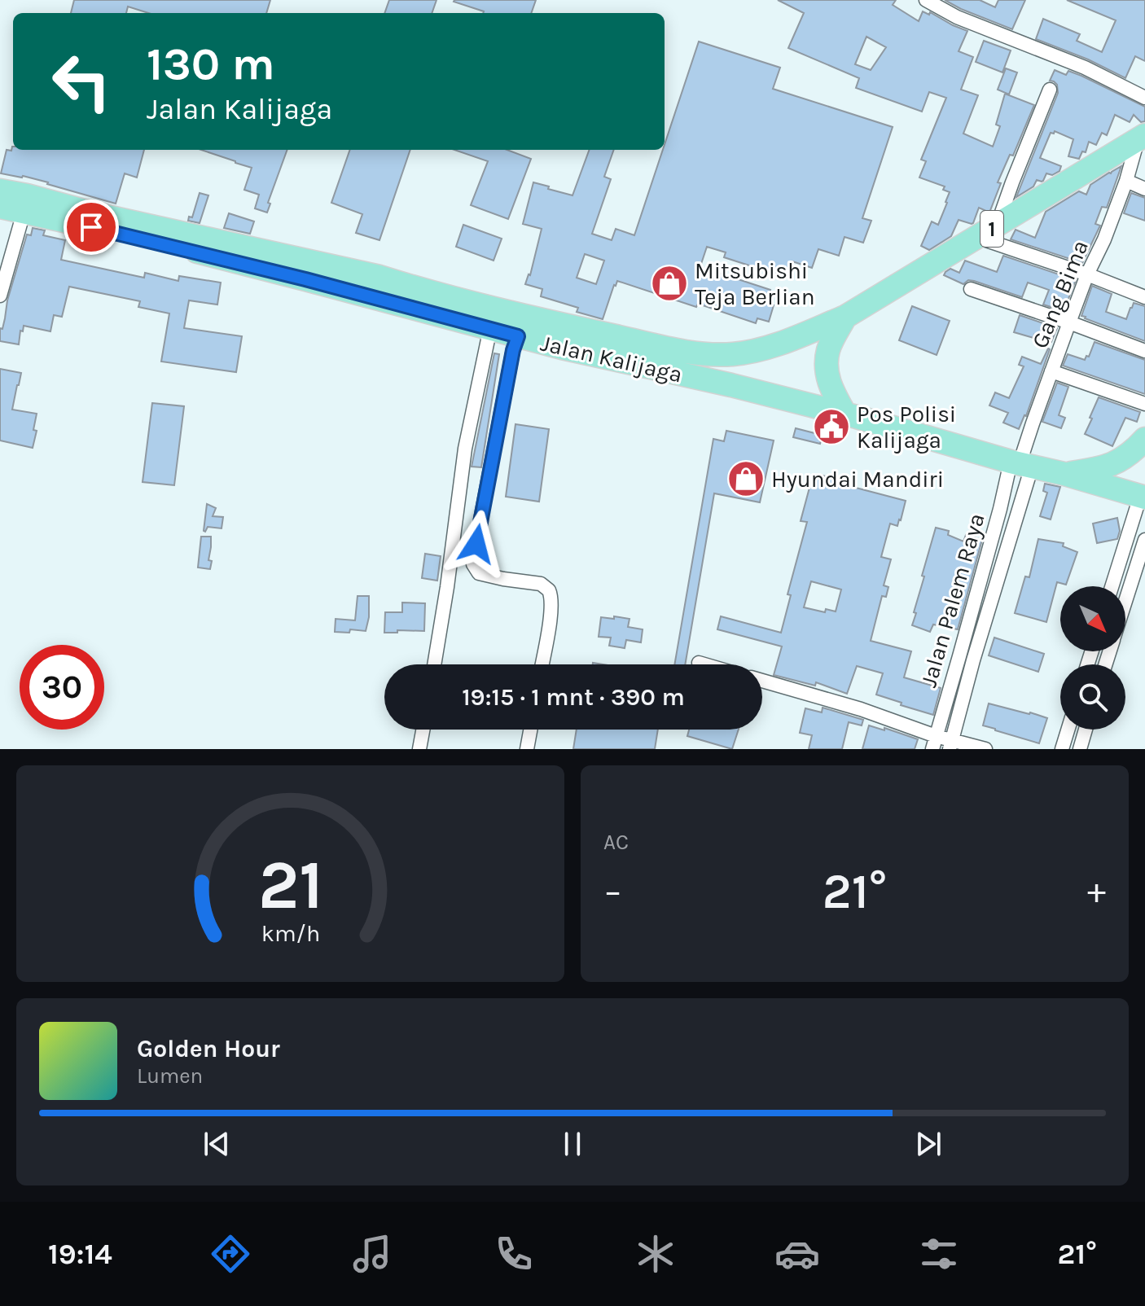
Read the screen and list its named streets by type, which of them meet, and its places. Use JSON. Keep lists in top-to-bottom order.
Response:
{
  "streets": {
    "highway": ["1", "Jalan Kalijaga"],
    "street": ["Gang Bima", "Jalan Palem Raya"]
  },
  "crossings": [
    ["1", "Gang Bima"],
    ["1", "Jalan Kalijaga"],
    ["Gang Bima", "Jalan Kalijaga"],
    ["Gang Bima", "Jalan Palem Raya"],
    ["Jalan Kalijaga", "Jalan Palem Raya"]
  ],
  "places": {
    "shop": ["Mitsubishi Teja Berlian", "Hyundai Mandiri"],
    "public building": ["Pos Polisi Kalijaga"]
  },
  "north": "bottom right",
  "page": {
    "turn": ["130 m", "Jalan Kalijaga"],
    "limit": "30",
    "trip": "19:15 · 1 mnt · 390 m",
    "tile": "AC",
    "heat": ["−", "21°", "+"],
    "song": ["Golden Hour", "Lumen"],
    "tabs": ["19:14", "21°"],
    "gauge": ["21", "km/h"]
  }
}
